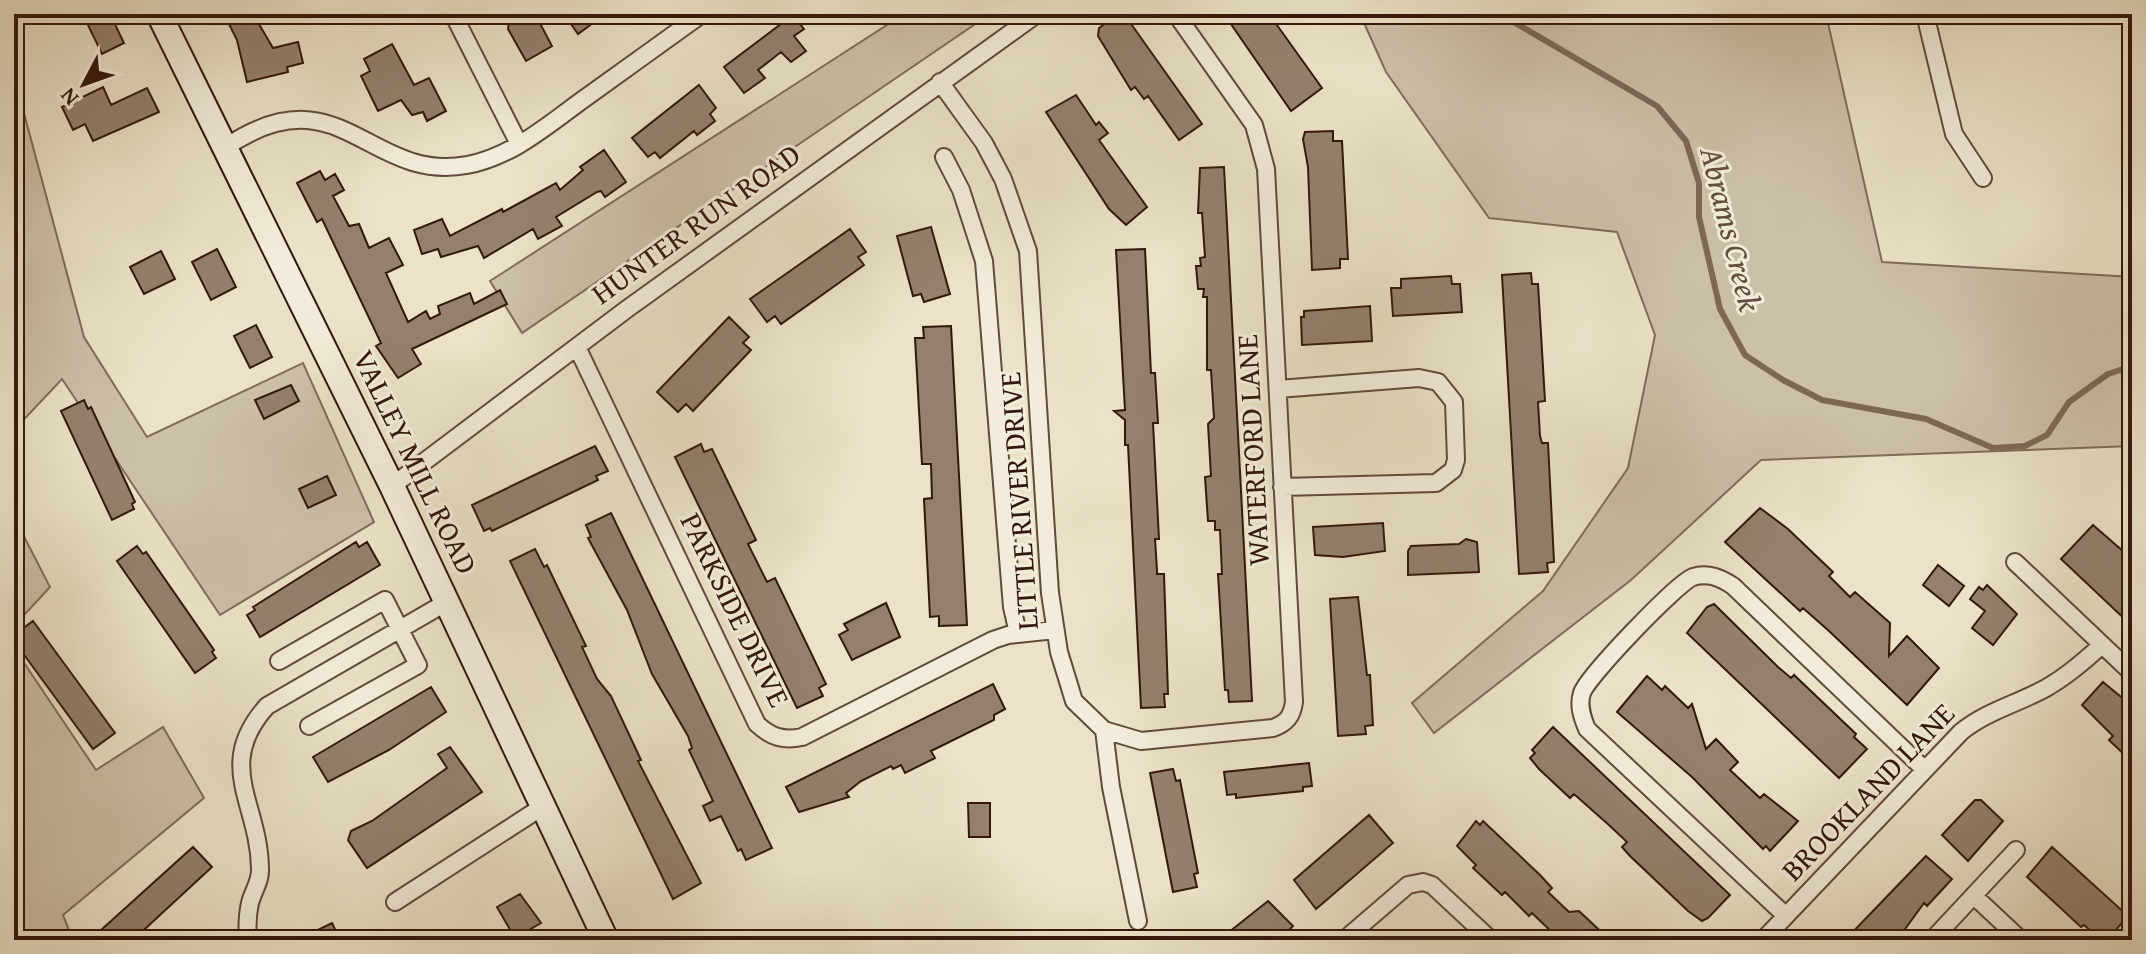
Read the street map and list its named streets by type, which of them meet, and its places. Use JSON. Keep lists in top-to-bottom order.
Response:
{
  "streets": {
    "street": [
      "HUNTER RUN ROAD",
      "WATERFORD LANE",
      "VALLEY MILL ROAD",
      "LITTLE RIVER DRIVE",
      "PARKSIDE DRIVE",
      "BROOKLAND LANE"
    ]
  },
  "crossings": [
    ["HUNTER RUN ROAD", "VALLEY MILL ROAD"],
    ["HUNTER RUN ROAD", "LITTLE RIVER DRIVE"],
    ["HUNTER RUN ROAD", "PARKSIDE DRIVE"],
    ["WATERFORD LANE", "LITTLE RIVER DRIVE"],
    ["LITTLE RIVER DRIVE", "PARKSIDE DRIVE"]
  ],
  "water": ["Abrams Creek"],
  "north": "bottom left"
}
